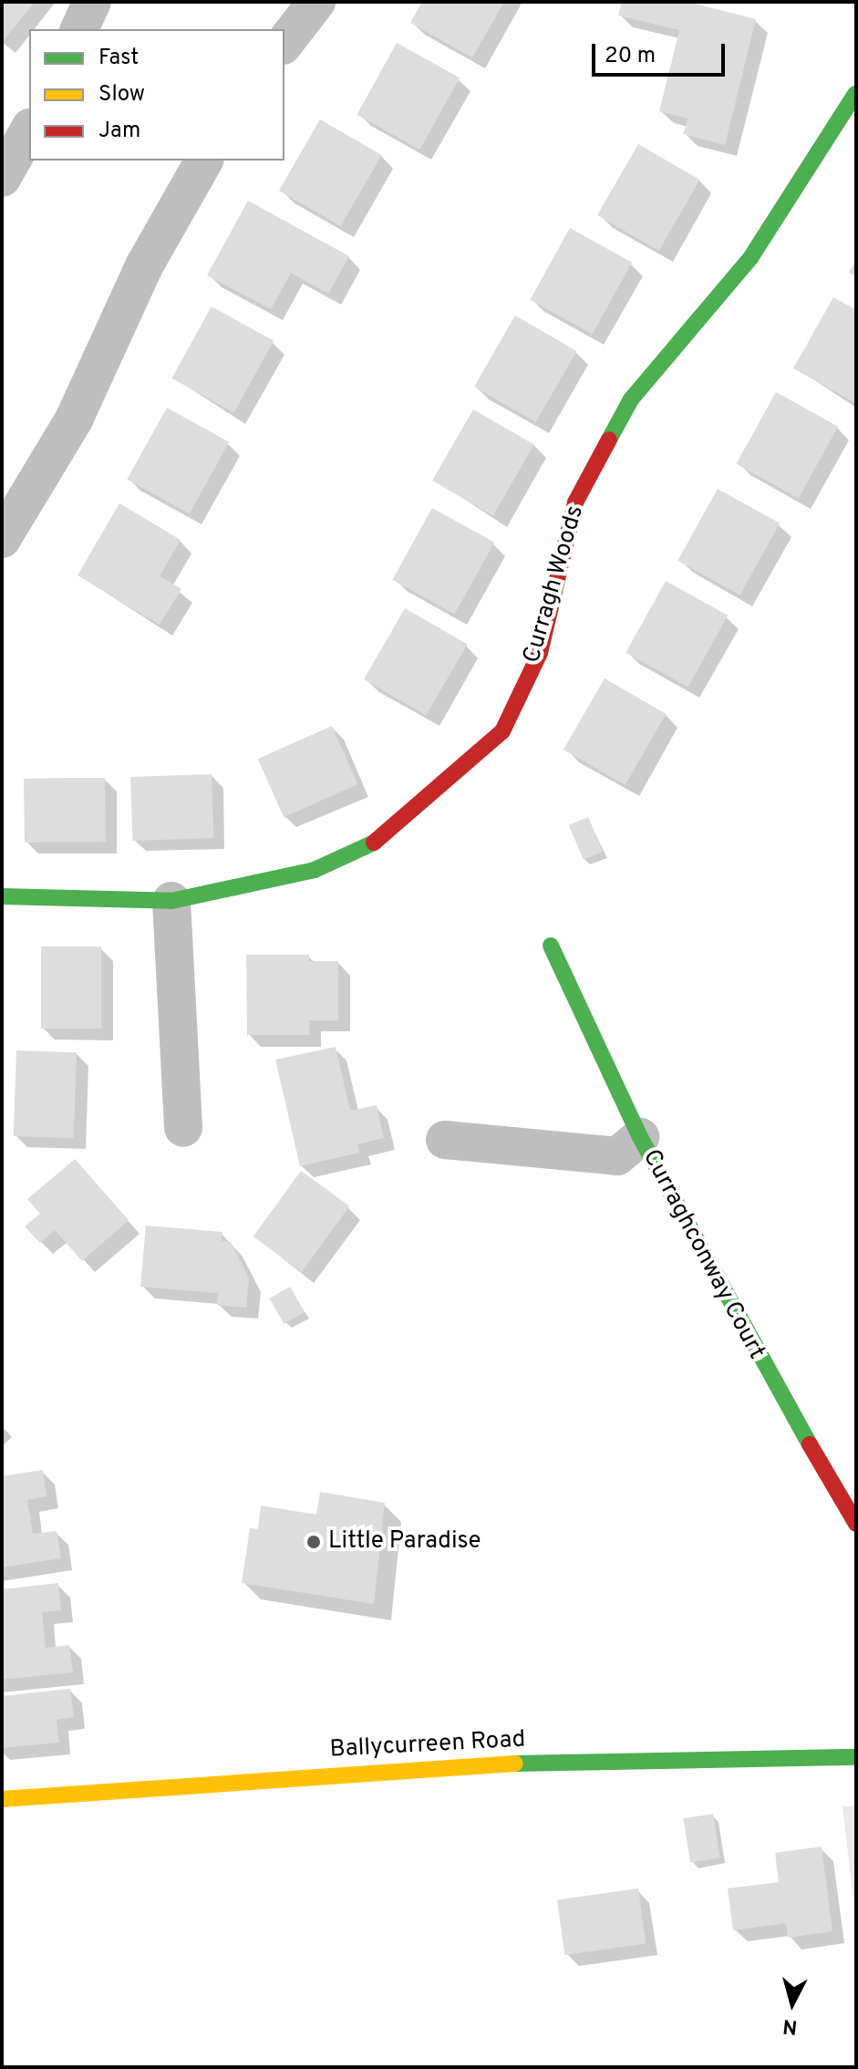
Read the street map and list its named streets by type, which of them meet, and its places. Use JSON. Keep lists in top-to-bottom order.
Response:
{
  "streets": {
    "street": ["Curragh Woods", "Curraghconway Court", "Ballycurreen Road"]
  },
  "places": ["Little Paradise"],
  "legend": ["Fast", "Slow", "Jam"],
  "scale_bar": "20 m",
  "north": "bottom"
}
